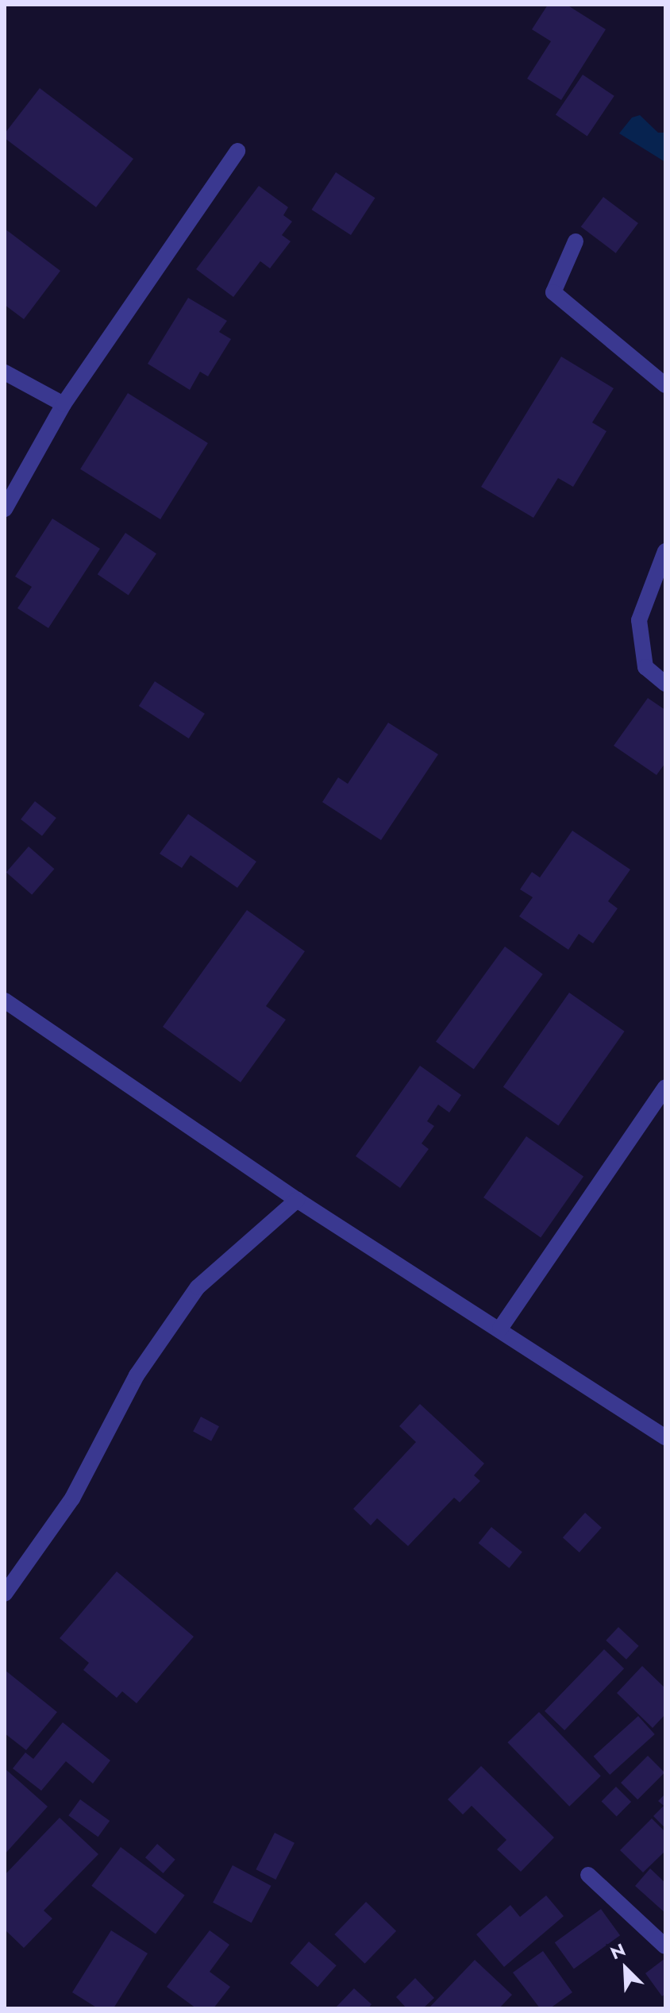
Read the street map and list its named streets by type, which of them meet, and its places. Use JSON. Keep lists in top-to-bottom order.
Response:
{
  "north": "top left"
}
